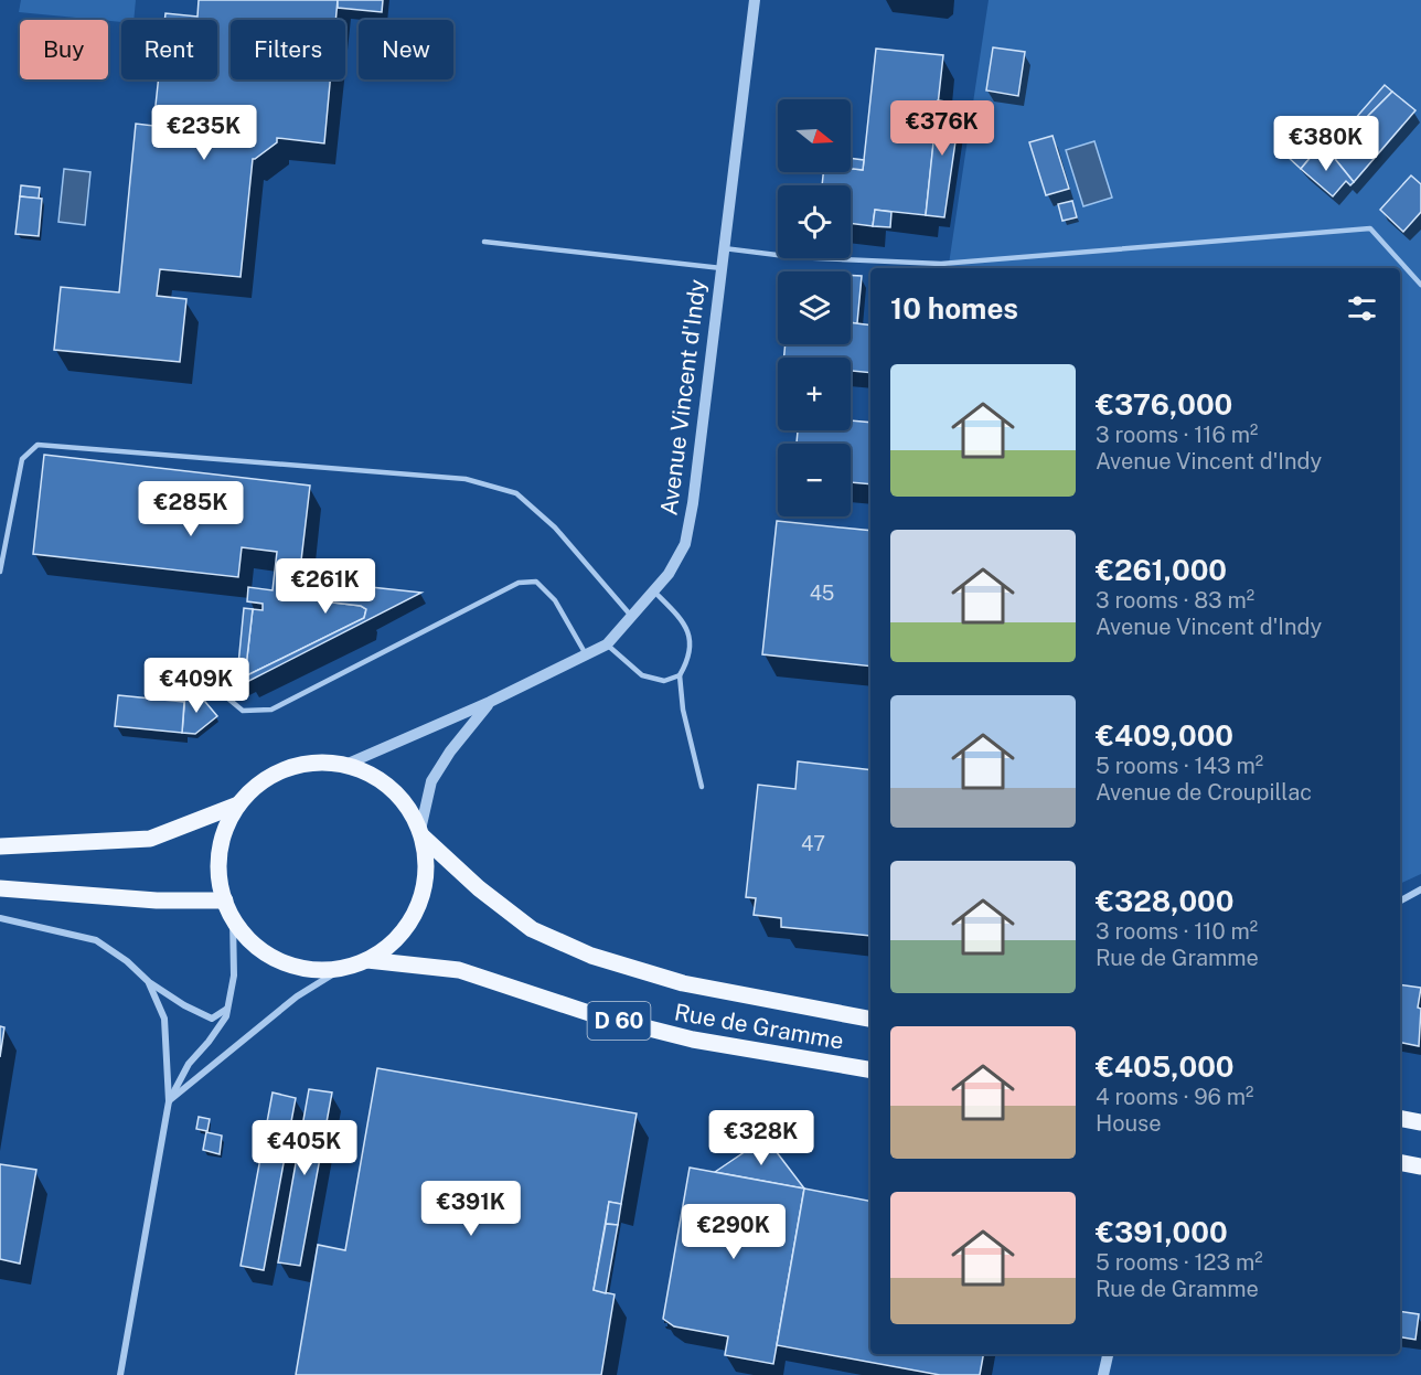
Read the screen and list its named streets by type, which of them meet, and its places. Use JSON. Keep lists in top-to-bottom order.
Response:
{
  "streets": {
    "main road": ["D 60", "Rue de Gramme"],
    "street": ["Avenue Vincent d'Indy"]
  },
  "crossings": [
    ["Avenue Vincent d'Indy", "Rue de Gramme"]
  ],
  "house_numbers": ["45", "47"],
  "north": "right",
  "page": {
    "chip": [
      "Buy",
      "Rent",
      "Filters",
      "New"
    ],
    "map_buttons": ["+", "−"],
    "price": [
      "€376K",
      "€235K",
      "€380K",
      "€285K",
      "€261K",
      "€409K",
      "€328K",
      "€405K",
      "€391K",
      "€290K"
    ],
    "heading": "10 homes",
    "list": [
      {
        "name": "€376,000",
        "note": "3 rooms · 116 m² · Avenue Vincent d'Indy"
      },
      {
        "name": "€261,000",
        "note": "3 rooms · 83 m² · Avenue Vincent d'Indy"
      },
      {
        "name": "€409,000",
        "note": "5 rooms · 143 m² · Avenue de Croupillac"
      },
      {
        "name": "€328,000",
        "note": "3 rooms · 110 m² · Rue de Gramme"
      },
      {
        "name": "€405,000",
        "note": "4 rooms · 96 m² · House"
      },
      {
        "name": "€391,000",
        "note": "5 rooms · 123 m² · Rue de Gramme"
      }
    ]
  }
}
